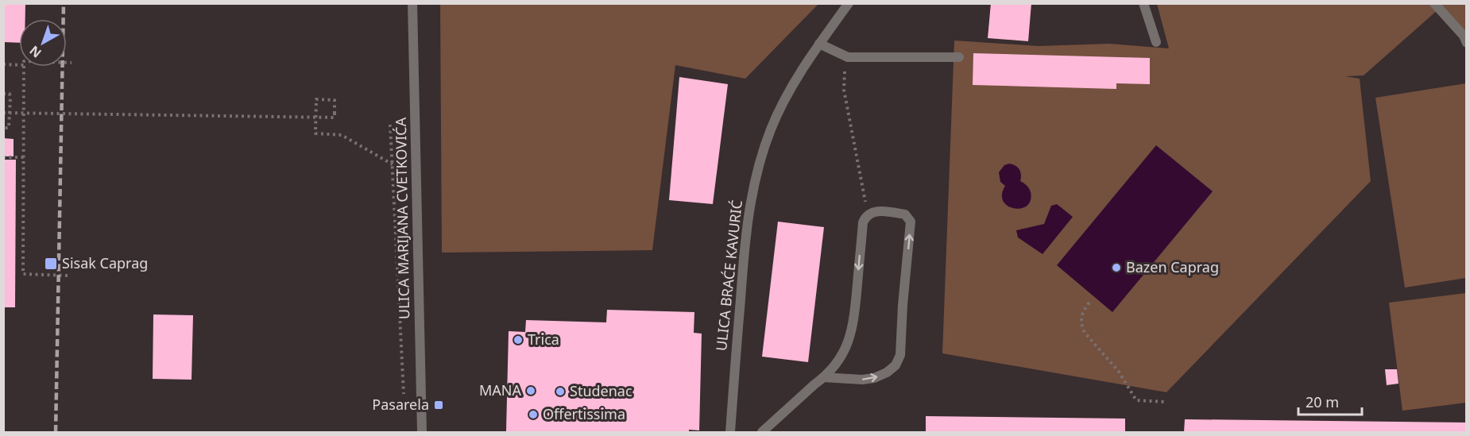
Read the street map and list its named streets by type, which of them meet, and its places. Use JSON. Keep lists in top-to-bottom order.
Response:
{
  "streets": {
    "street": ["ULICA MARIJANA CVETKOVIĆA", "ULICA BRAĆE KAVURIĆ"]
  },
  "places": {
    "transit": ["Sisak Caprag", "Pasarela"],
    "other": [
      "Bazen Caprag",
      "Trica",
      "MANA",
      "Studenac",
      "Offertissima"
    ]
  },
  "scale_bar": "20 m",
  "north": "bottom left"
}
